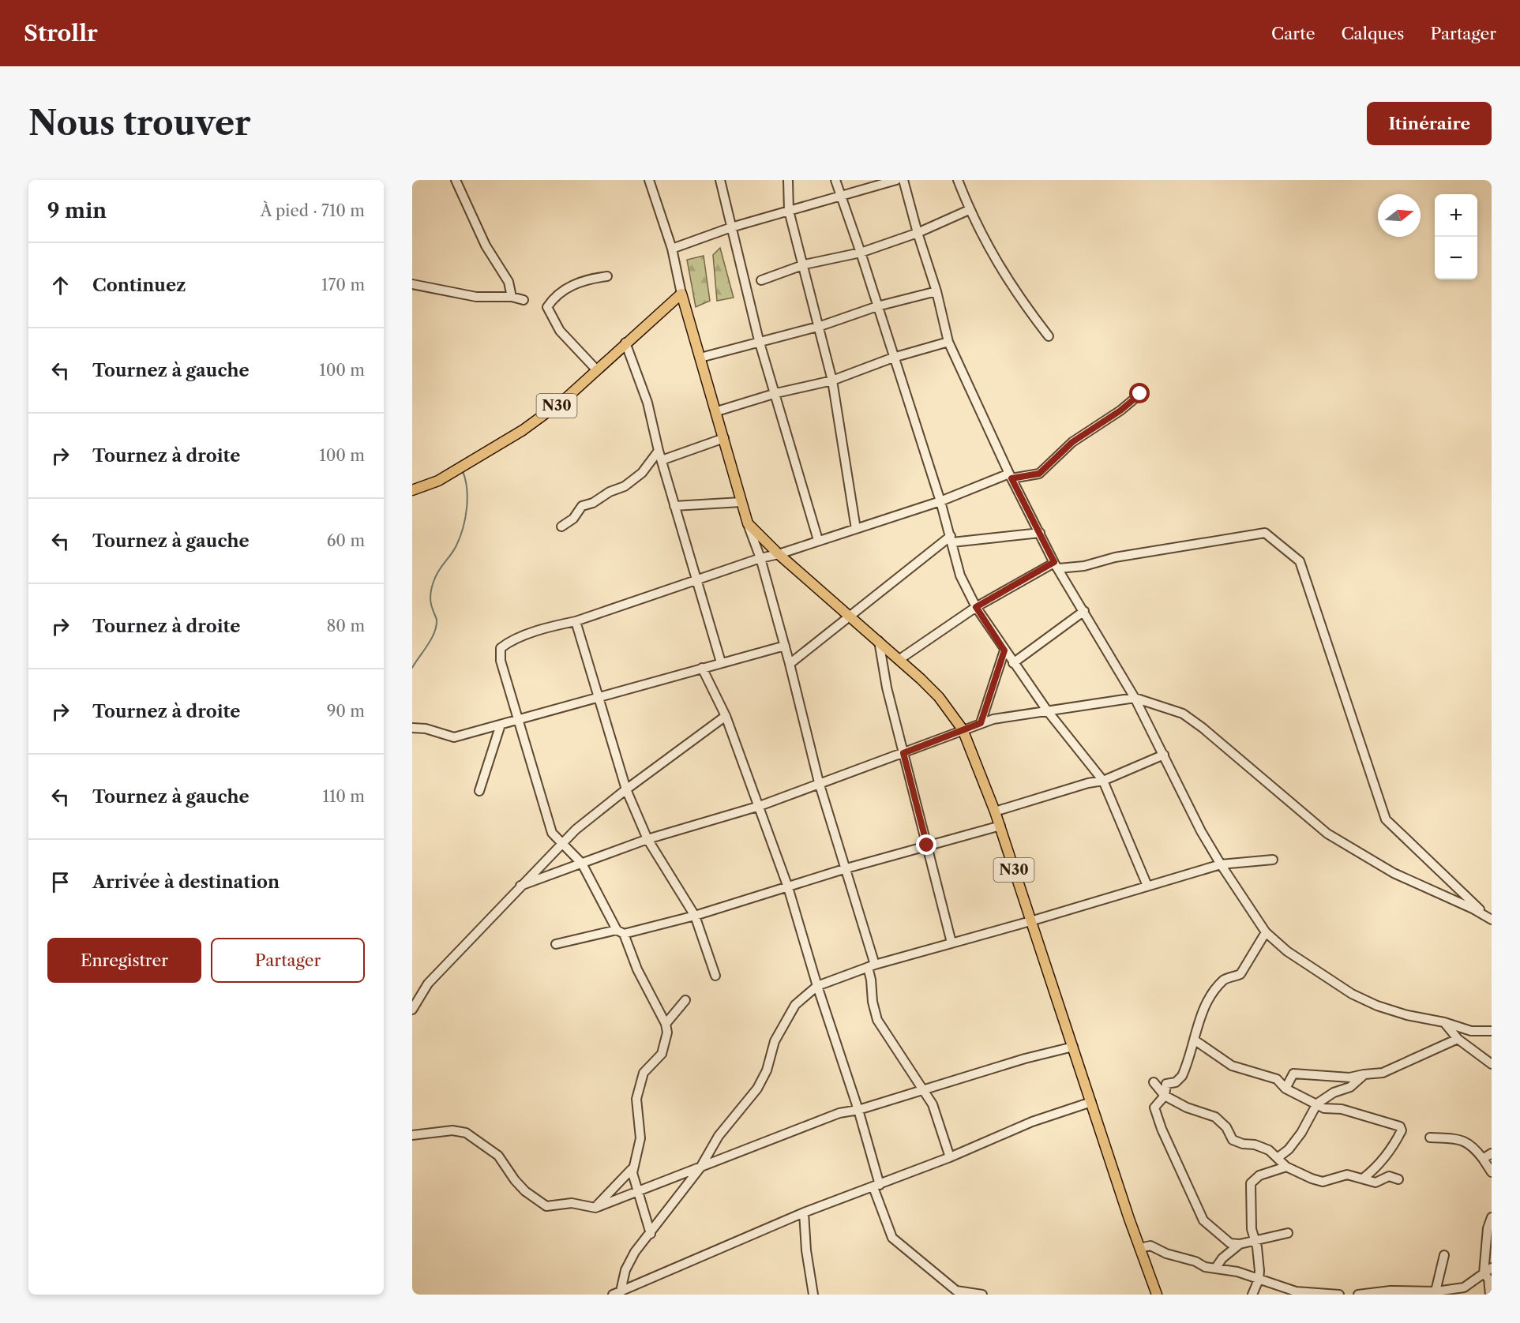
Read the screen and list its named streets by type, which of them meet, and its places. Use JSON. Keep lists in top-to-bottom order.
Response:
{
  "streets": {
    "main road": ["N30"]
  },
  "north": "right",
  "page": {
    "header": "Strollr",
    "nav": ["Carte", "Calques", "Partager"],
    "buttons": [
      "Itinéraire",
      ["Enregistrer", "Partager"]
    ],
    "title": "Nous trouver",
    "heading": ["9 min", "À pied · 710 m"],
    "map_buttons": ["+", "−"],
    "list": [
      ["Continuez", "170 m"],
      ["Tournez à gauche", "100 m"],
      ["Tournez à droite", "100 m"],
      ["Tournez à gauche", "60 m"],
      ["Tournez à droite", "80 m"],
      ["Tournez à droite", "90 m"],
      ["Tournez à gauche", "110 m"],
      "Arrivée à destination"
    ]
  }
}
